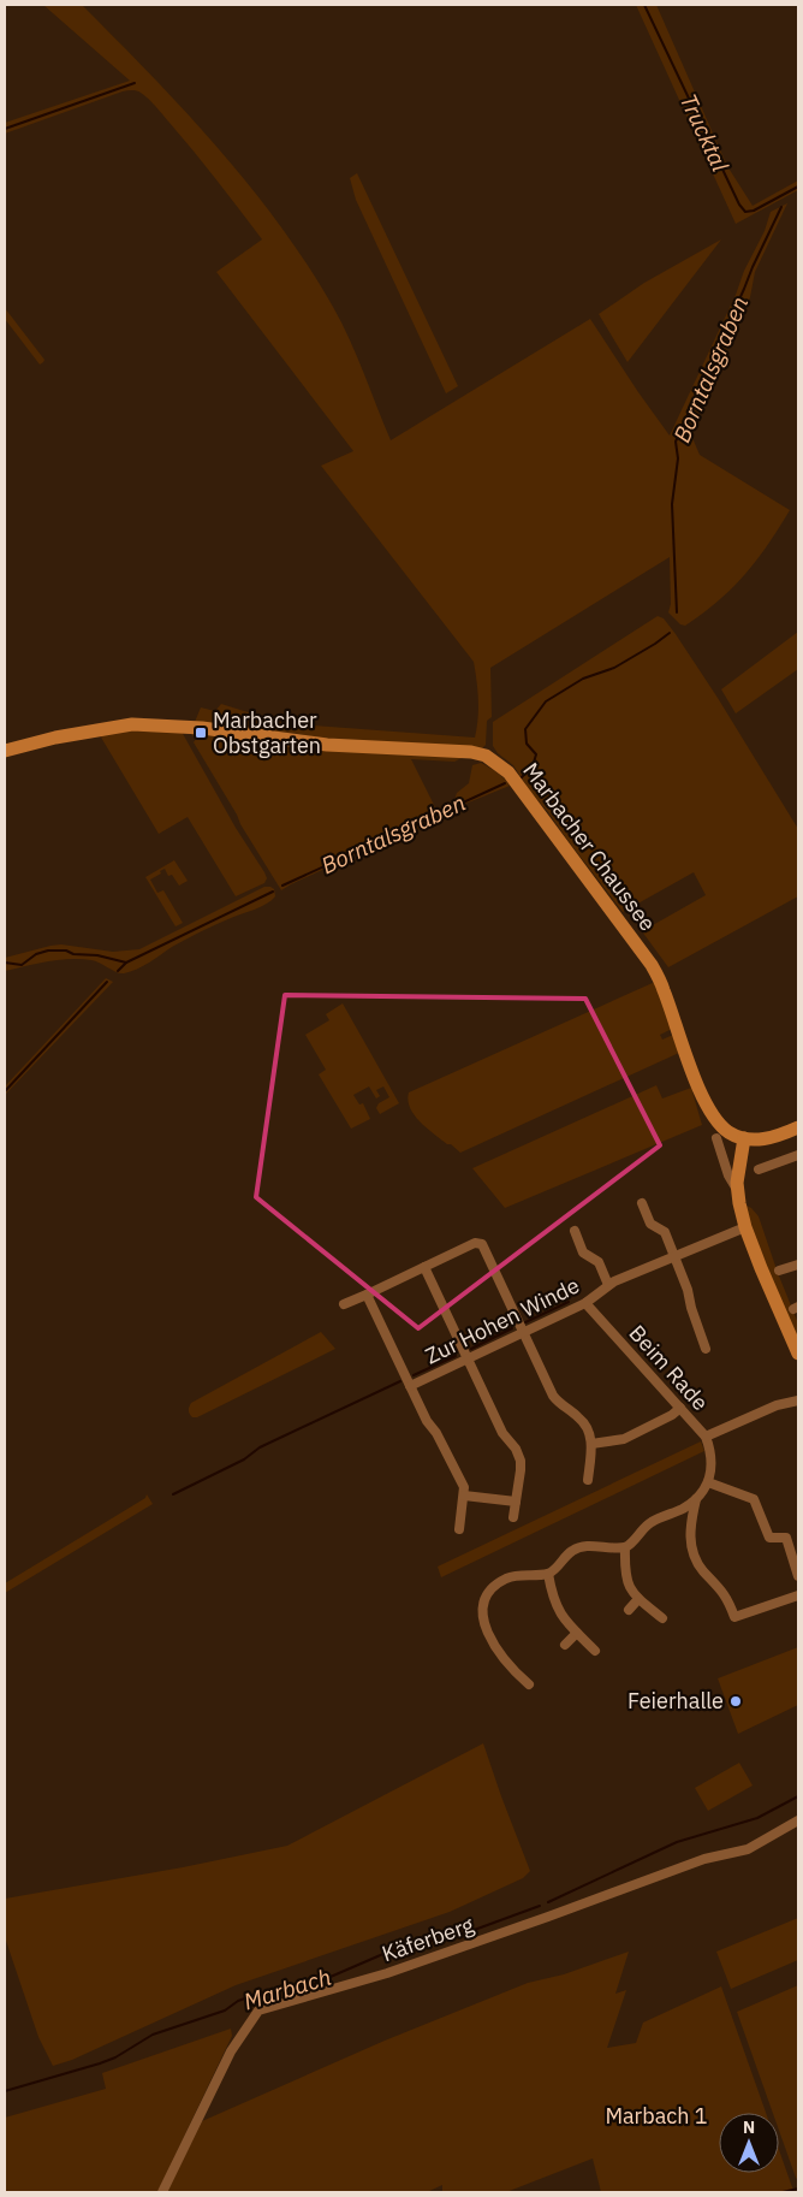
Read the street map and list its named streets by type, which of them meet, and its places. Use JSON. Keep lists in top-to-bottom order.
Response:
{
  "streets": {
    "street": [
      "Marbacher Chaussee",
      "Zur Hohen Winde",
      "Beim Rade",
      "Käferberg"
    ]
  },
  "crossings": [
    ["Zur Hohen Winde", "Beim Rade"]
  ],
  "water": ["Trucktal", "Borntalsgraben", "Marbach"],
  "parks": ["Marbach 1"],
  "places": {
    "transit": ["Marbacher Obstgarten"],
    "other": ["Feierhalle"]
  },
  "north": "top"
}
